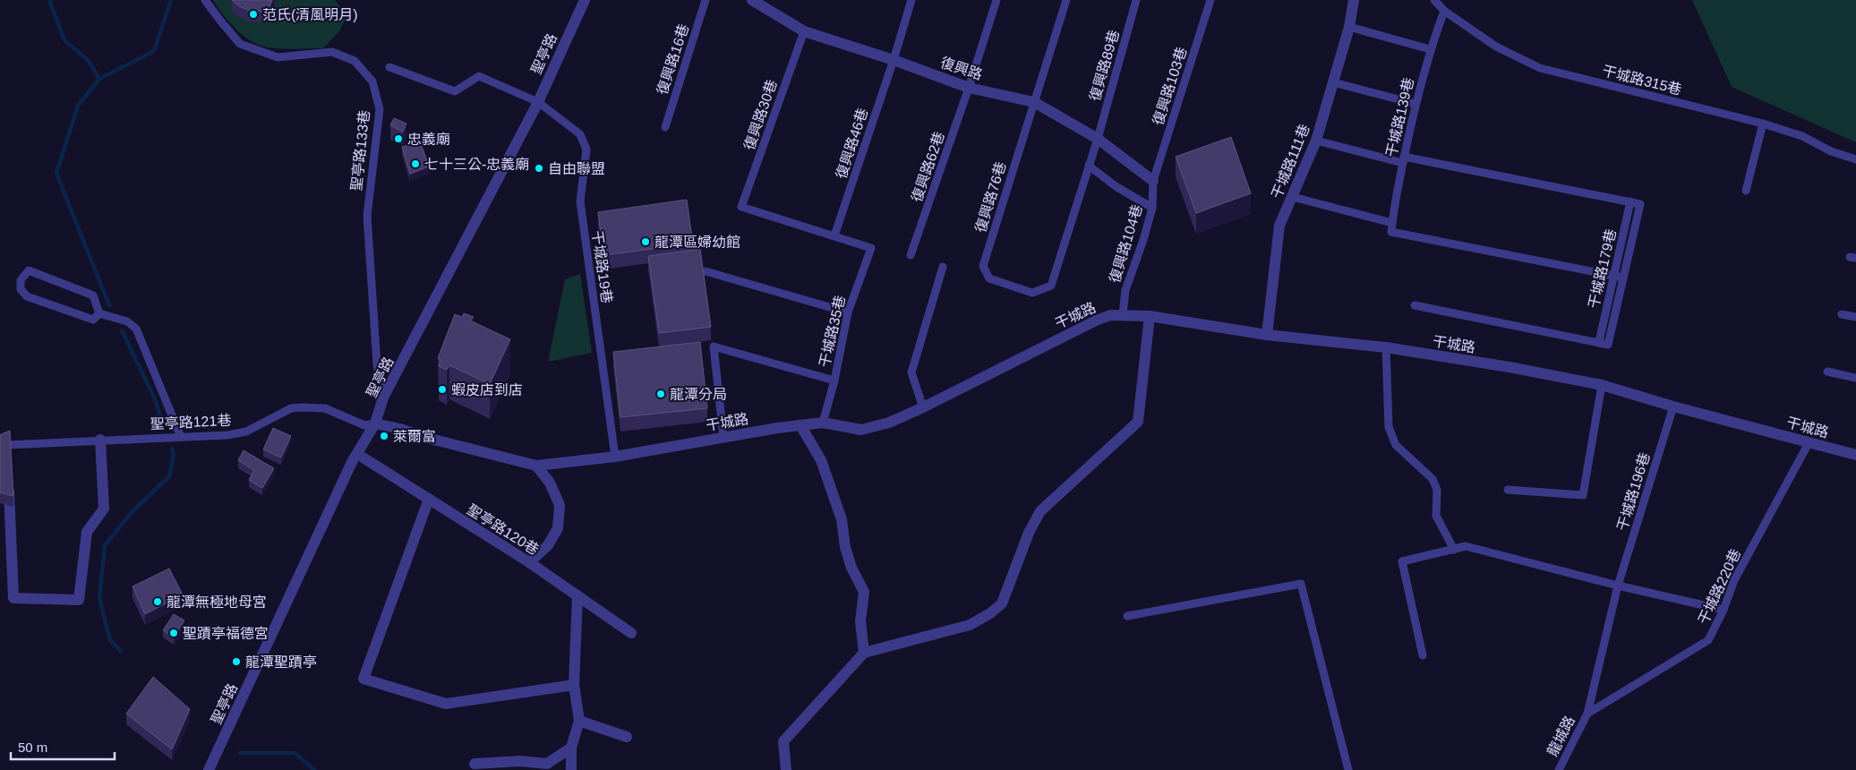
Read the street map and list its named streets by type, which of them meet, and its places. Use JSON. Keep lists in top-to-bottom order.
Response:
{
  "streets": {
    "street": [
      "聖亭路",
      "復興路",
      "干城路111巷",
      "干城路",
      "聖亭路120巷"
    ],
    "lane": [
      "復興路16巷",
      "復興路89巷",
      "干城路315巷",
      "復興路103巷",
      "復興路30巷",
      "干城路139巷",
      "復興路46巷",
      "聖亭路133巷",
      "復興路62巷",
      "復興路76巷",
      "復興路104巷",
      "干城路19巷",
      "干城路179巷",
      "干城路35巷",
      "聖亭路121巷",
      "干城路196巷",
      "干城路220巷",
      "龍城路"
    ]
  },
  "crossings": [
    ["聖亭路", "聖亭路133巷"],
    ["聖亭路", "干城路19巷"],
    ["聖亭路", "干城路"],
    ["聖亭路", "聖亭路121巷"],
    ["聖亭路", "聖亭路120巷"],
    ["復興路89巷", "復興路"],
    ["復興路89巷", "復興路76巷"],
    ["復興路", "復興路103巷"],
    ["復興路", "復興路30巷"],
    ["復興路", "復興路46巷"],
    ["復興路", "復興路62巷"],
    ["復興路", "復興路76巷"],
    ["復興路", "復興路104巷"],
    ["干城路315巷", "干城路139巷"],
    ["復興路103巷", "復興路104巷"],
    ["復興路30巷", "復興路46巷"],
    ["復興路30巷", "干城路35巷"],
    ["干城路139巷", "干城路179巷"],
    ["復興路46巷", "干城路35巷"],
    ["干城路111巷", "干城路"],
    ["復興路104巷", "干城路"],
    ["干城路19巷", "干城路"],
    ["干城路", "干城路35巷"],
    ["干城路", "聖亭路121巷"],
    ["干城路", "干城路196巷"],
    ["干城路", "干城路220巷"],
    ["干城路196巷", "干城路220巷"],
    ["干城路196巷", "龍城路"],
    ["干城路220巷", "龍城路"]
  ],
  "places": [
    "范氏(清風明月)",
    "忠義廟",
    "七十三公-忠義廟",
    "自由聯盟",
    "龍潭區婦幼館",
    "蝦皮店到店",
    "龍潭分局",
    "萊爾富",
    "龍潭無極地母宮",
    "聖蹟亭福德宮",
    "龍潭聖蹟亭"
  ],
  "scale_bar": "50 m"
}
